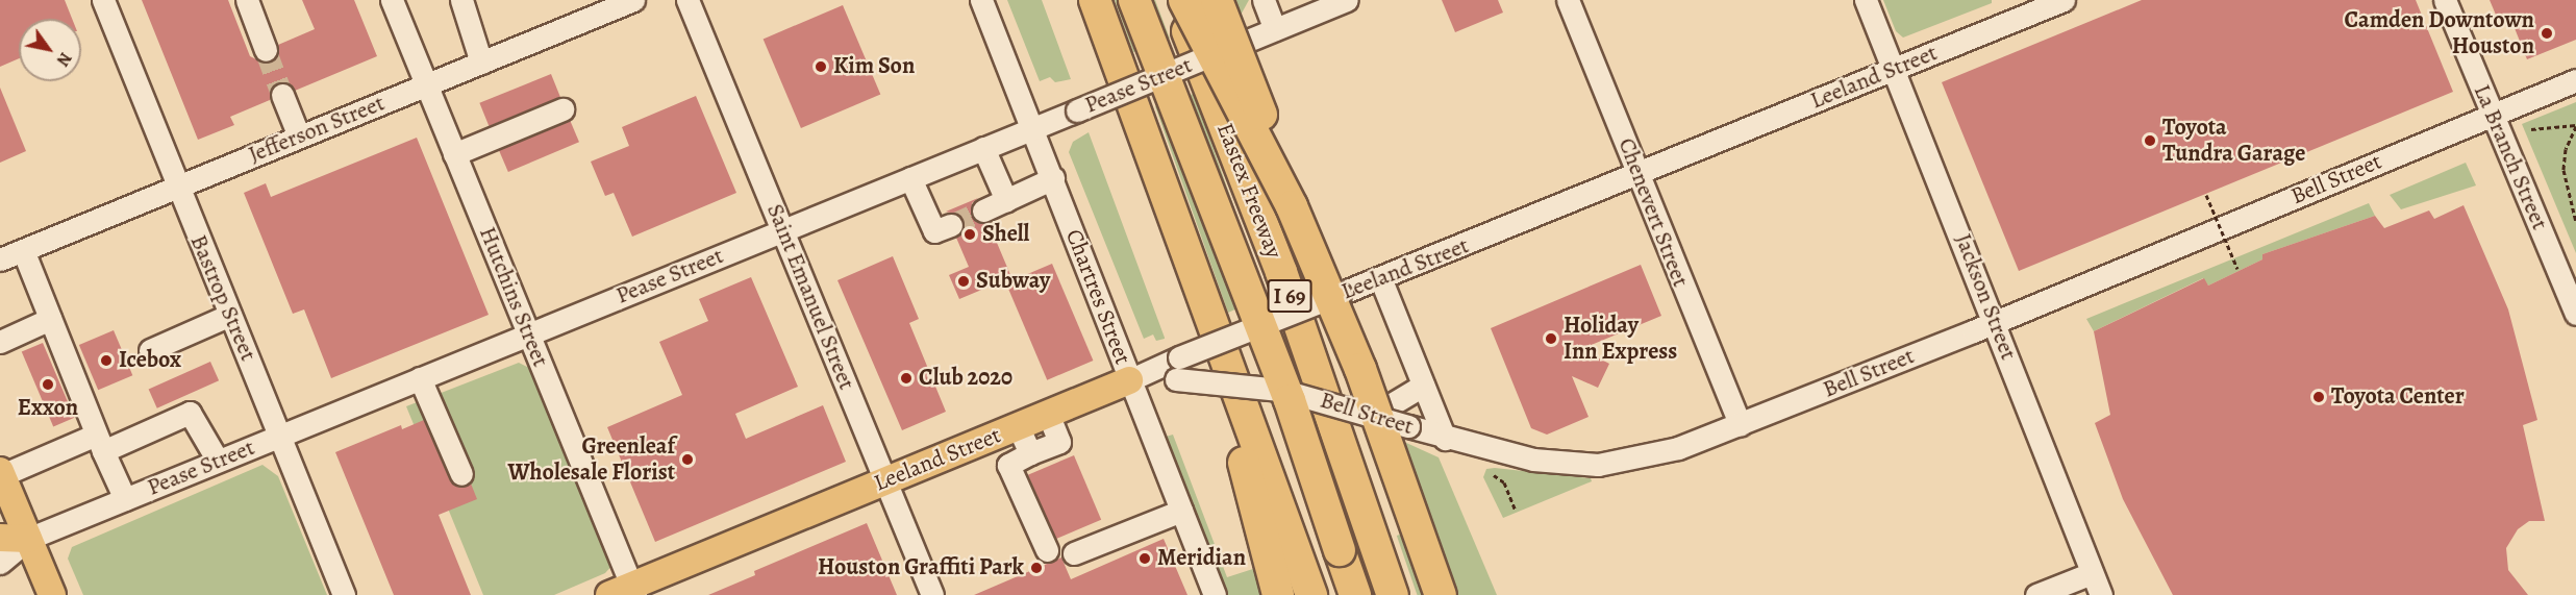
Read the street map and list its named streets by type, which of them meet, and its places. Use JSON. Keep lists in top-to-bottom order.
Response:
{
  "streets": {
    "highway": ["Eastex Freeway", "I 69"],
    "main road": ["Leeland Street"],
    "street": [
      "Pease Street",
      "Jefferson Street",
      "La Branch Street",
      "Bell Street",
      "Chenevert Street",
      "Hutchins Street",
      "Saint Emanuel Street",
      "Chartres Street",
      "Jackson Street",
      "Bastrop Street"
    ]
  },
  "crossings": [
    ["Leeland Street", "Bell Street"],
    ["Leeland Street", "Chenevert Street"],
    ["Leeland Street", "Hutchins Street"],
    ["Leeland Street", "Saint Emanuel Street"],
    ["Leeland Street", "Chartres Street"],
    ["Leeland Street", "Jackson Street"],
    ["Pease Street", "Hutchins Street"],
    ["Pease Street", "Saint Emanuel Street"],
    ["Pease Street", "Chartres Street"],
    ["Pease Street", "Bastrop Street"],
    ["Jefferson Street", "Hutchins Street"],
    ["Jefferson Street", "Bastrop Street"],
    ["La Branch Street", "Bell Street"],
    ["Bell Street", "Chenevert Street"],
    ["Bell Street", "Chartres Street"],
    ["Bell Street", "Jackson Street"]
  ],
  "places": [
    "Camden Downtown Houston",
    "Kim Son",
    "Toyota Tundra Garage",
    "Shell",
    "Subway",
    "Holiday Inn Express",
    "Icebox",
    "Club 2020",
    "Exxon",
    "Toyota Center",
    "Greenleaf Wholesale Florist",
    "Meridian",
    "Houston Graffiti Park"
  ],
  "north": "bottom right"
}
